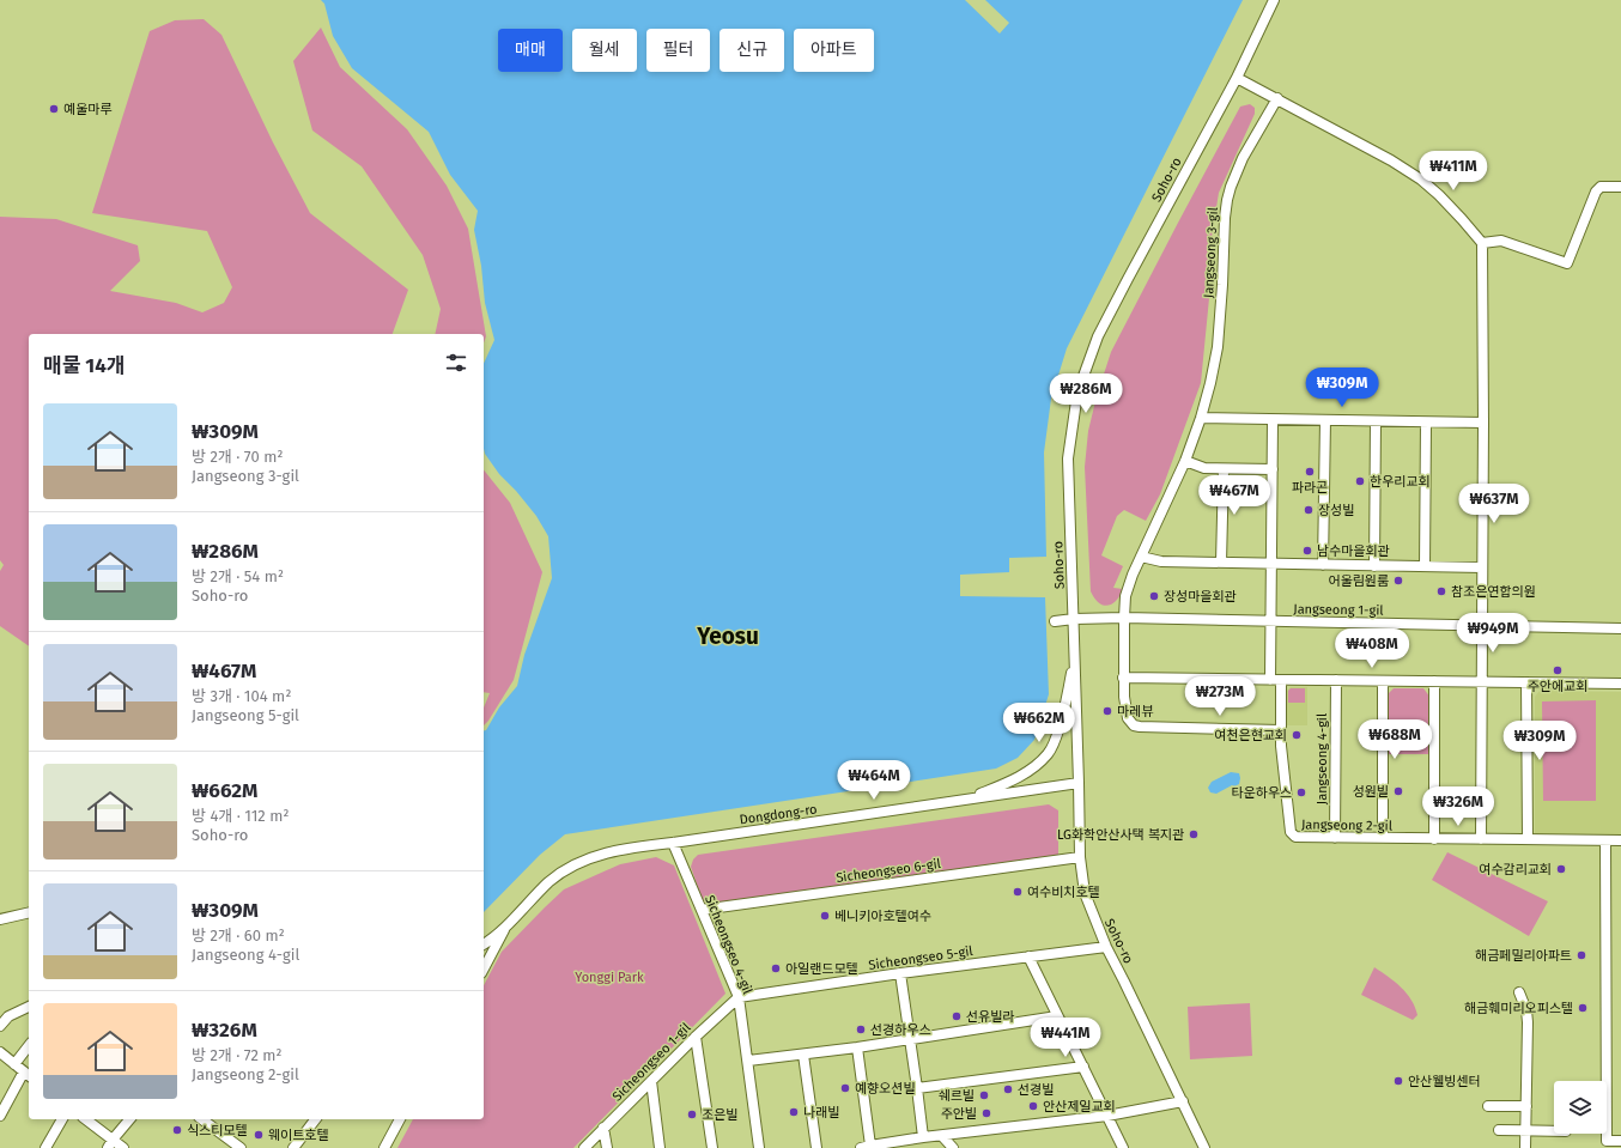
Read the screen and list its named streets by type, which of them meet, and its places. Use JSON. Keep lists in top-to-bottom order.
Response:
{
  "streets": {
    "street": [
      "Soho-ro",
      "Jangseong 3-gil",
      "Jangseong 1-gil",
      "Jangseong 4-gil",
      "Dongdong-ro",
      "Jangseong 2-gil",
      "Sicheongseo 6-gil",
      "Sicheongseo 4-gil",
      "Sicheongseo 5-gil",
      "Sicheongseo 1-gil"
    ]
  },
  "crossings": [
    ["Soho-ro", "Jangseong 1-gil"],
    ["Soho-ro", "Dongdong-ro"],
    ["Soho-ro", "Sicheongseo 6-gil"],
    ["Soho-ro", "Sicheongseo 5-gil"],
    ["Jangseong 3-gil", "Jangseong 1-gil"],
    ["Jangseong 1-gil", "Jangseong 2-gil"],
    ["Jangseong 4-gil", "Jangseong 2-gil"],
    ["Dongdong-ro", "Sicheongseo 4-gil"],
    ["Sicheongseo 6-gil", "Sicheongseo 4-gil"],
    ["Sicheongseo 4-gil", "Sicheongseo 5-gil"],
    ["Sicheongseo 4-gil", "Sicheongseo 1-gil"],
    ["Sicheongseo 5-gil", "Sicheongseo 1-gil"]
  ],
  "districts": ["Yeosu"],
  "parks": ["Yonggi Park"],
  "places": [
    "예울마루",
    "파라곤",
    "한우리교회",
    "장성빌",
    "남수마을회관",
    "어울림원룸",
    "참조은연합의원",
    "장성마을회관",
    "주안에교회",
    "마레뷰",
    "여천은현교회",
    "성원빌",
    "타운하우스",
    "LG화학안산사택 복지관",
    "여수감리교회",
    "여수비치호텔",
    "베니키아호텔여수",
    "해금페밀리아파트",
    "아일랜드모텔",
    "해금훼미리오피스텔",
    "선유빌라",
    "선경하우스",
    "안산웰빙센터",
    "예향오션빌",
    "선경빌",
    "쉐르빌",
    "안산제일교회",
    "나래빌",
    "주안빌",
    "조은빌",
    "식스티모텔",
    "웨이트호텔"
  ],
  "page": {
    "chip": [
      "매매",
      "월세",
      "필터",
      "신규",
      "아파트"
    ],
    "price": [
      "₩411M",
      "₩309M",
      "₩286M",
      "₩467M",
      "₩637M",
      "₩949M",
      "₩408M",
      "₩273M",
      "₩662M",
      "₩688M",
      "₩309M",
      "₩464M",
      "₩326M",
      "₩441M"
    ],
    "heading": "매물 14개",
    "list": [
      {
        "name": "₩309M",
        "note": "방 2개 · 70 m² · Jangseong 3-gil"
      },
      {
        "name": "₩286M",
        "note": "방 2개 · 54 m² · Soho-ro"
      },
      {
        "name": "₩467M",
        "note": "방 3개 · 104 m² · Jangseong 5-gil"
      },
      {
        "name": "₩662M",
        "note": "방 4개 · 112 m² · Soho-ro"
      },
      {
        "name": "₩309M",
        "note": "방 2개 · 60 m² · Jangseong 4-gil"
      },
      {
        "name": "₩326M",
        "note": "방 2개 · 72 m² · Jangseong 2-gil"
      }
    ]
  }
}
